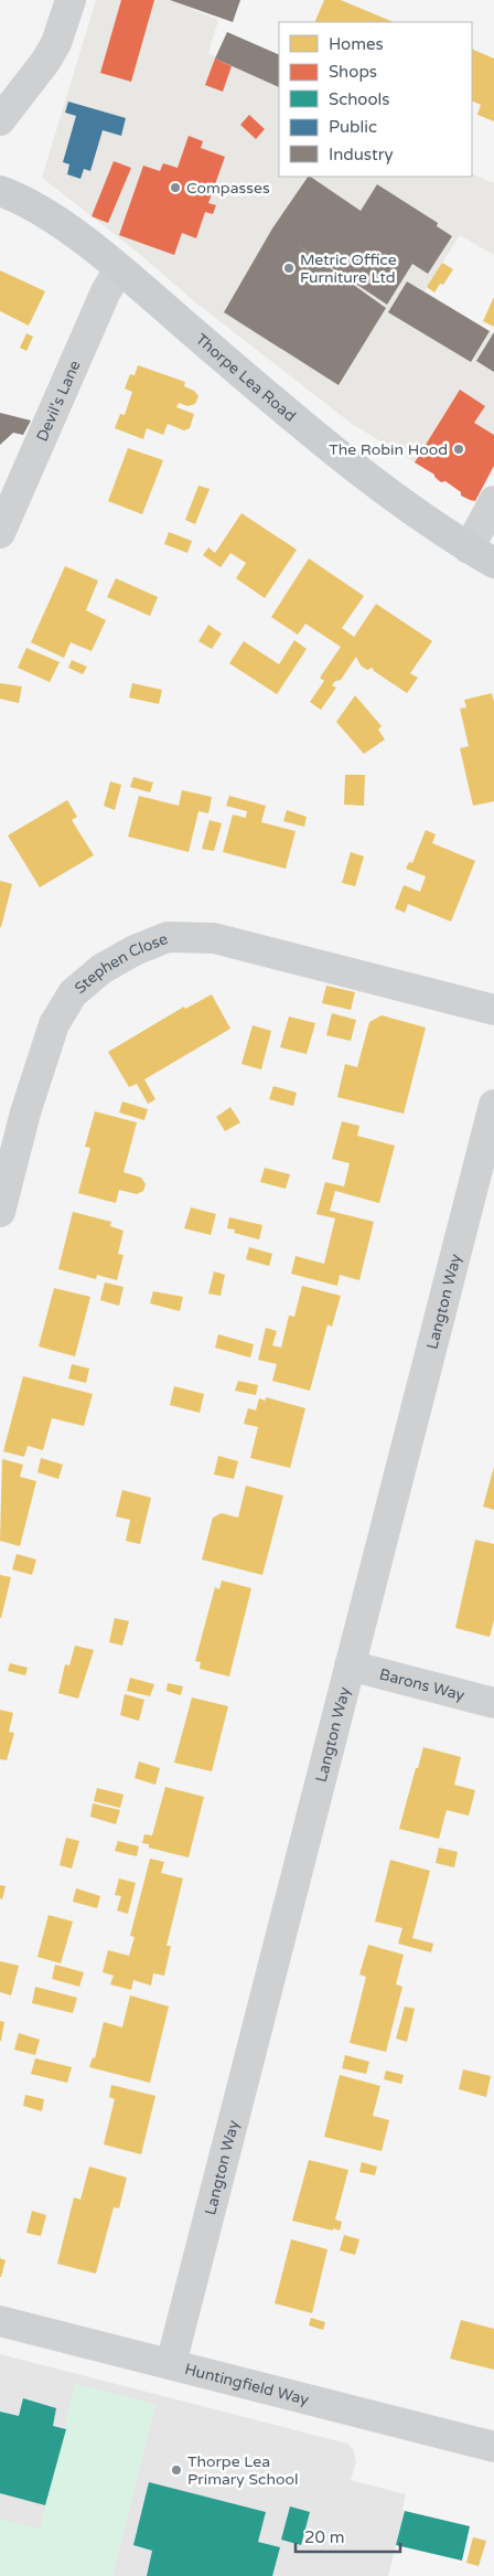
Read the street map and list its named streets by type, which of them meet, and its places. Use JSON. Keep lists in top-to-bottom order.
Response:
{
  "streets": {
    "main road": ["Thorpe Lea Road"],
    "street": [
      "Devil's Lane",
      "Stephen Close",
      "Langton Way",
      "Barons Way",
      "Huntingfield Way"
    ]
  },
  "crossings": [
    ["Thorpe Lea Road", "Devil's Lane"],
    ["Langton Way", "Barons Way"],
    ["Langton Way", "Huntingfield Way"]
  ],
  "places": [
    "Compasses",
    "Metric Office Furniture Ltd",
    "The Robin Hood",
    "Thorpe Lea Primary School"
  ],
  "legend": [
    "Homes",
    "Shops",
    "Schools",
    "Public",
    "Industry"
  ],
  "scale_bar": "20 m"
}
